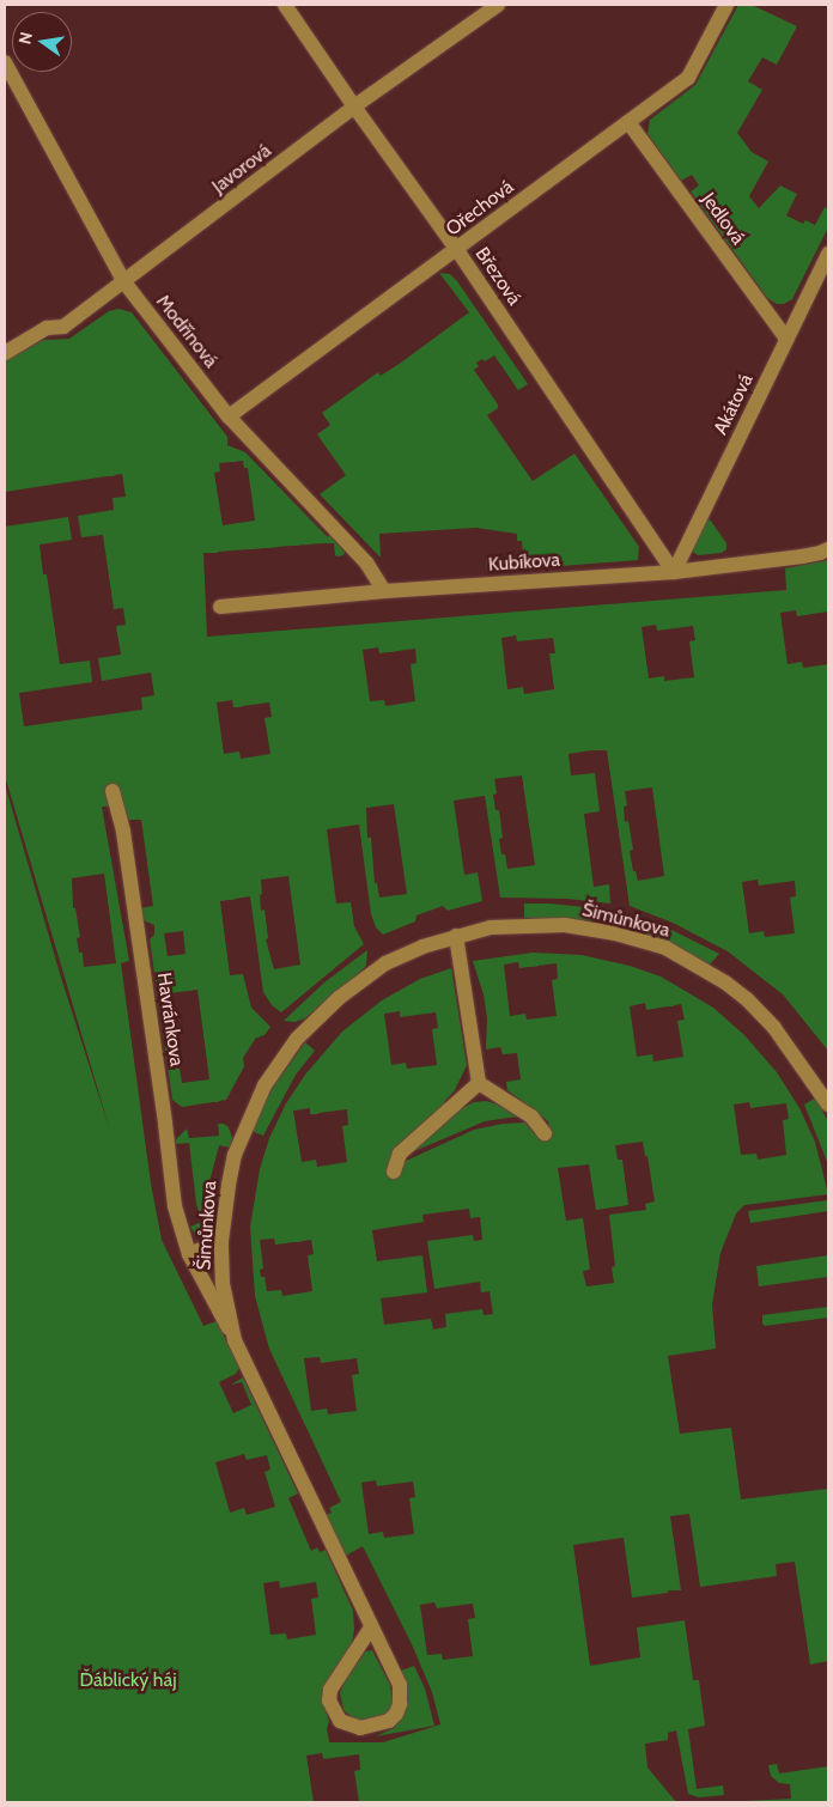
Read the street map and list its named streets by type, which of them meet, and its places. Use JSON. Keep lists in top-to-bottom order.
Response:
{
  "streets": {
    "street": [
      "Javorová",
      "Ořechová",
      "Jedlová",
      "Březová",
      "Modřínová",
      "Akátová",
      "Kubíkova",
      "Šimůnkova",
      "Havránkova"
    ]
  },
  "crossings": [
    ["Javorová", "Březová"],
    ["Javorová", "Modřínová"],
    ["Ořechová", "Jedlová"],
    ["Ořechová", "Březová"],
    ["Ořechová", "Modřínová"],
    ["Jedlová", "Akátová"],
    ["Březová", "Akátová"],
    ["Březová", "Kubíkova"],
    ["Modřínová", "Kubíkova"],
    ["Akátová", "Kubíkova"],
    ["Šimůnkova", "Havránkova"]
  ],
  "parks": ["Ďáblický háj"],
  "north": "left"
}
